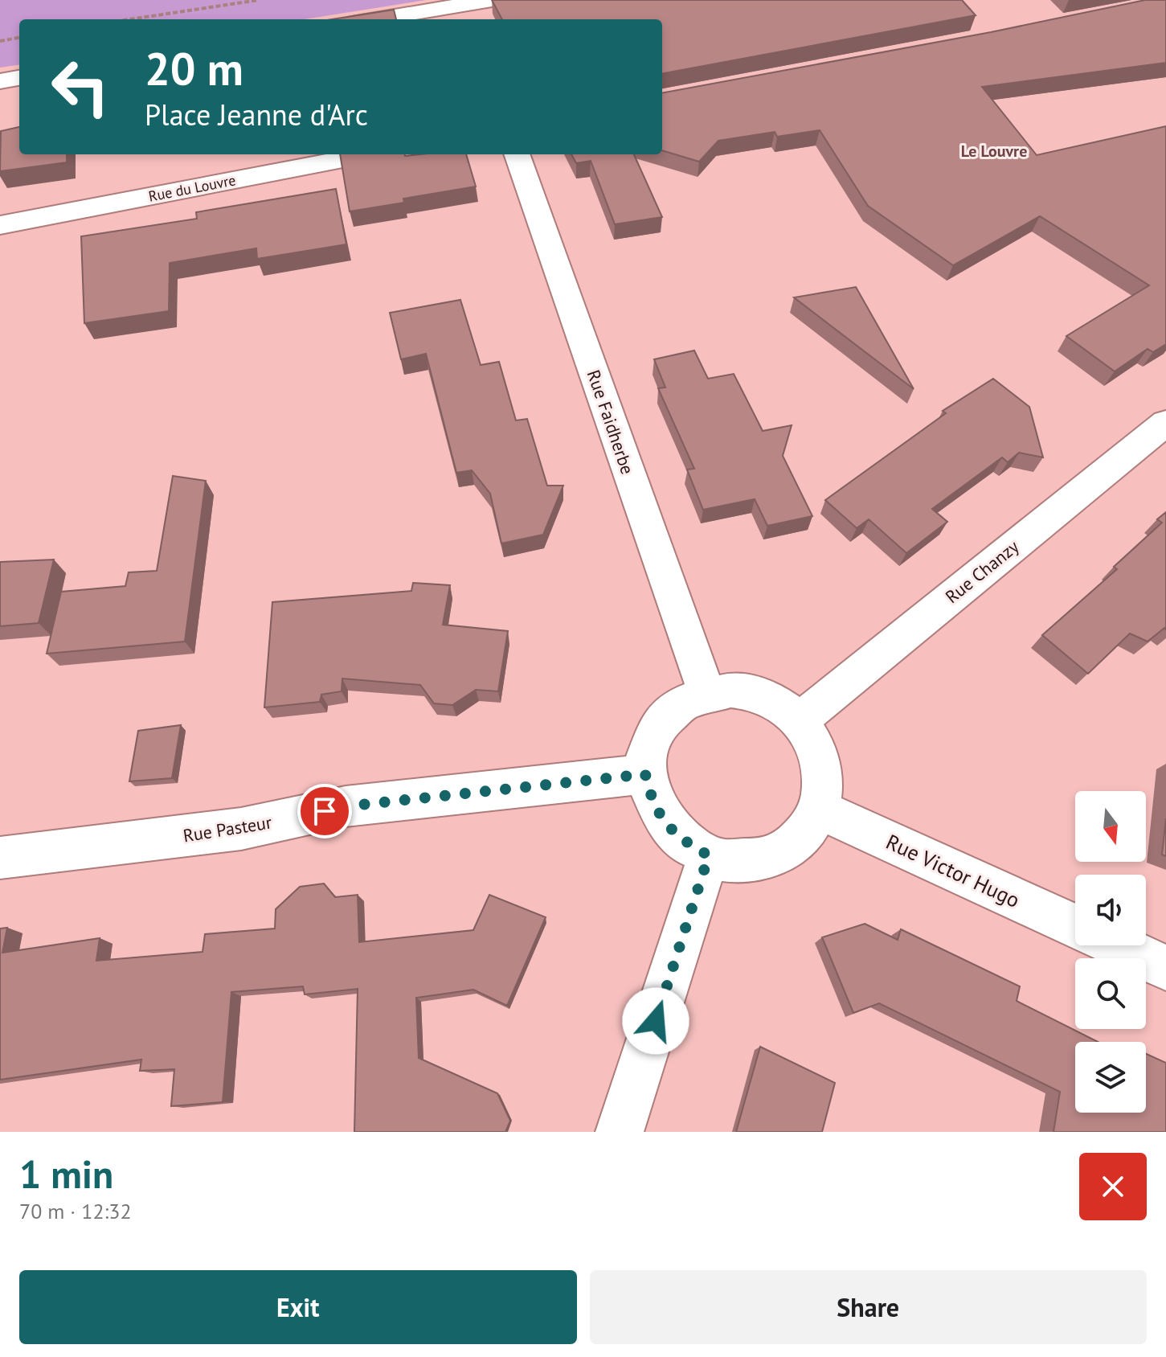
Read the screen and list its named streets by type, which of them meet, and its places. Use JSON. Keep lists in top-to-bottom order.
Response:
{
  "streets": {
    "street": [
      "Rue du Louvre",
      "Rue Faidherbe",
      "Rue Chanzy",
      "Rue Pasteur",
      "Rue Victor Hugo"
    ]
  },
  "crossings": [
    ["Rue Faidherbe", "Rue Chanzy"],
    ["Rue Faidherbe", "Rue Pasteur"],
    ["Rue Faidherbe", "Rue Victor Hugo"],
    ["Rue Chanzy", "Rue Pasteur"],
    ["Rue Chanzy", "Rue Victor Hugo"],
    ["Rue Pasteur", "Rue Victor Hugo"]
  ],
  "districts": ["Le Louvre"],
  "north": "bottom",
  "page": {
    "turn": ["20 m", "Place Jeanne d'Arc"],
    "heading": ["1 min", "70 m · 12:32"],
    "buttons": ["Exit", "Share"]
  }
}
